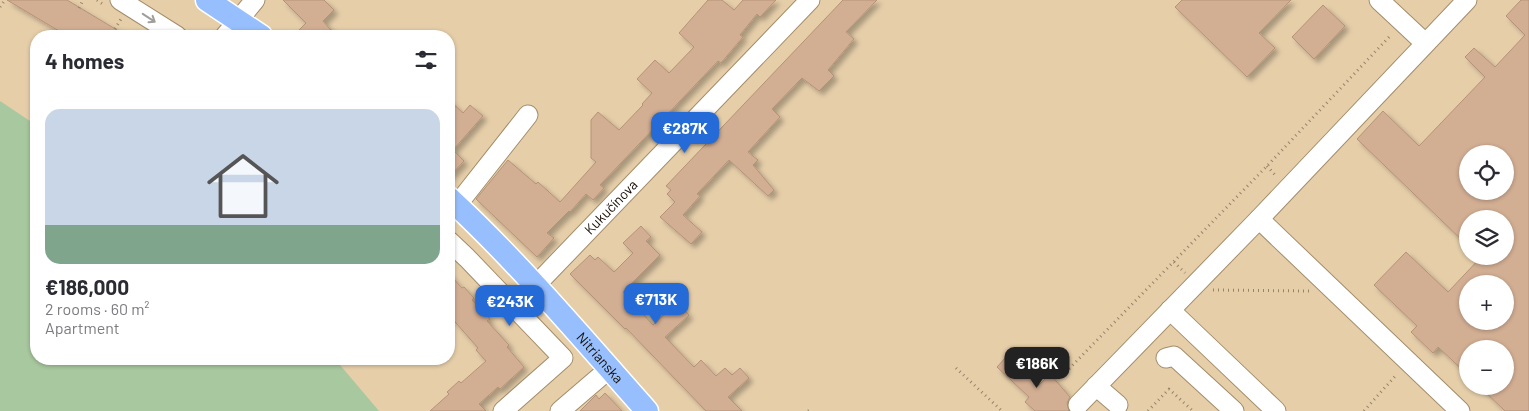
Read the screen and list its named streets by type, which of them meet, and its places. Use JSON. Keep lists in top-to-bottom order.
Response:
{
  "streets": {
    "main road": ["Nitrianska"],
    "street": ["Kukučínova"]
  },
  "crossings": [
    ["Kukučínova", "Nitrianska"]
  ],
  "page": {
    "heading": "4 homes",
    "list": [
      {
        "name": "€186,000",
        "note": "2 rooms · 60 m² · Apartment"
      }
    ],
    "price": [
      "€287K",
      "€713K",
      "€243K",
      "€186K"
    ],
    "map_buttons": ["+", "−"]
  }
}
